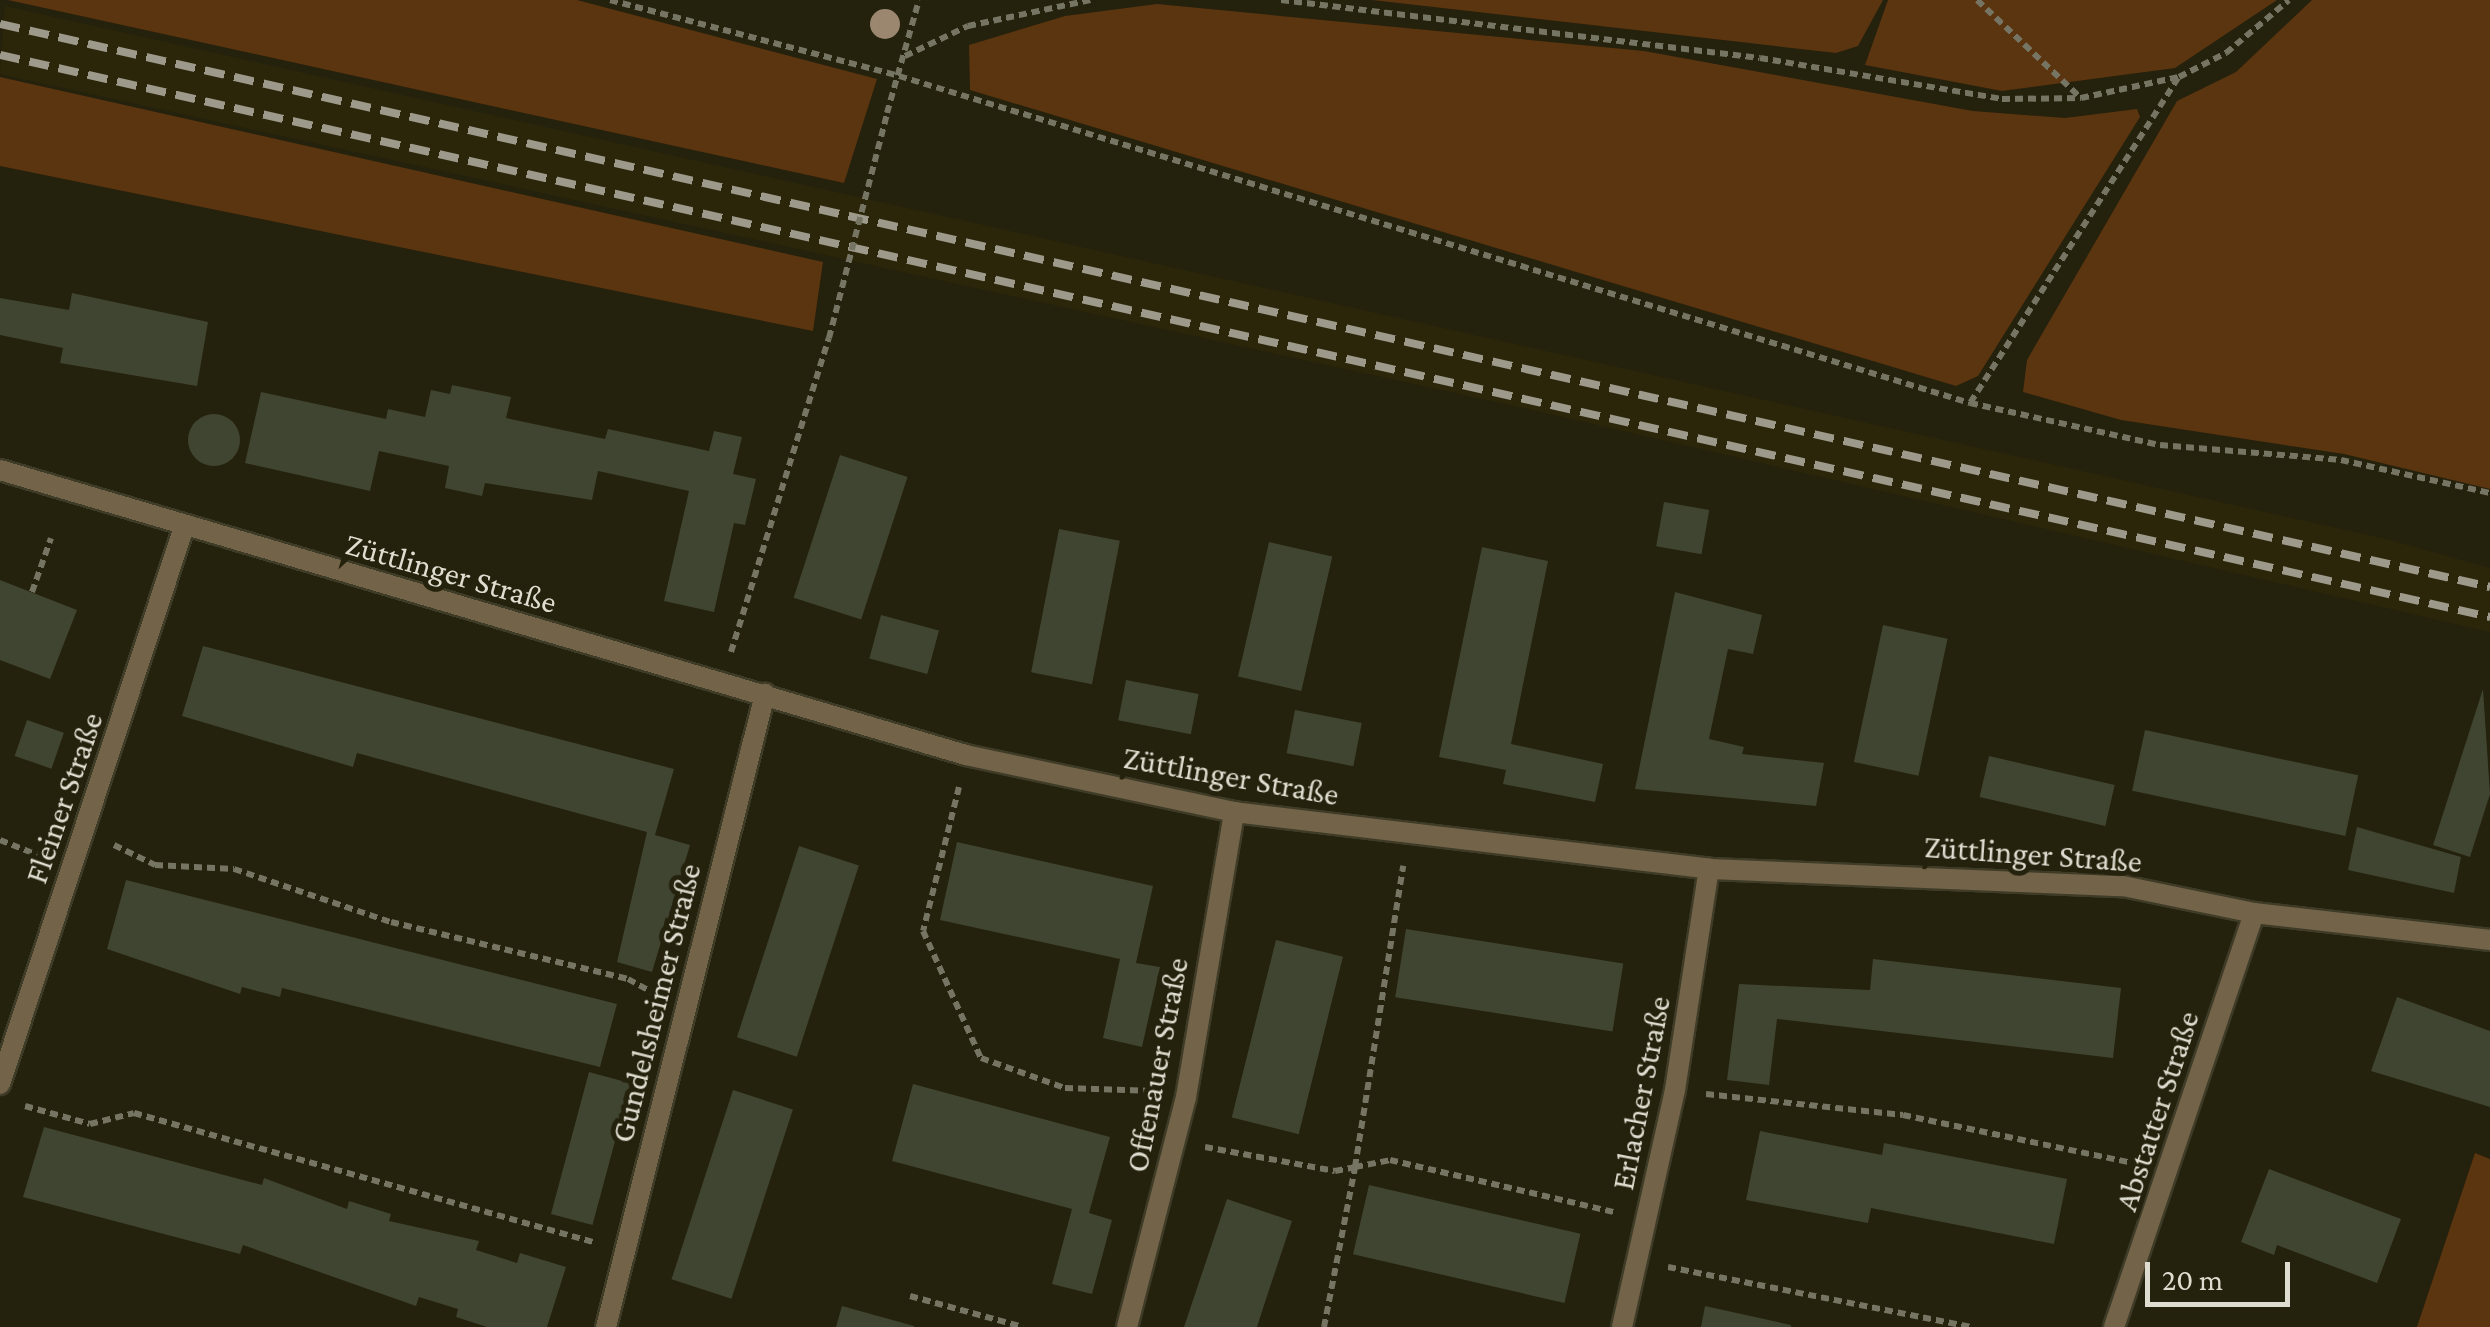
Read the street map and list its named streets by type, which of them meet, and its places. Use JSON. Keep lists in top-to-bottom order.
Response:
{
  "streets": {
    "street": [
      "Züttlinger Straße",
      "Fleiner Straße",
      "Gundelsheimer Straße",
      "Offenauer Straße",
      "Erlacher Straße",
      "Abstatter Straße"
    ]
  },
  "crossings": [
    ["Züttlinger Straße", "Fleiner Straße"],
    ["Züttlinger Straße", "Gundelsheimer Straße"],
    ["Züttlinger Straße", "Offenauer Straße"],
    ["Züttlinger Straße", "Erlacher Straße"],
    ["Züttlinger Straße", "Abstatter Straße"]
  ],
  "scale_bar": "20 m"
}
